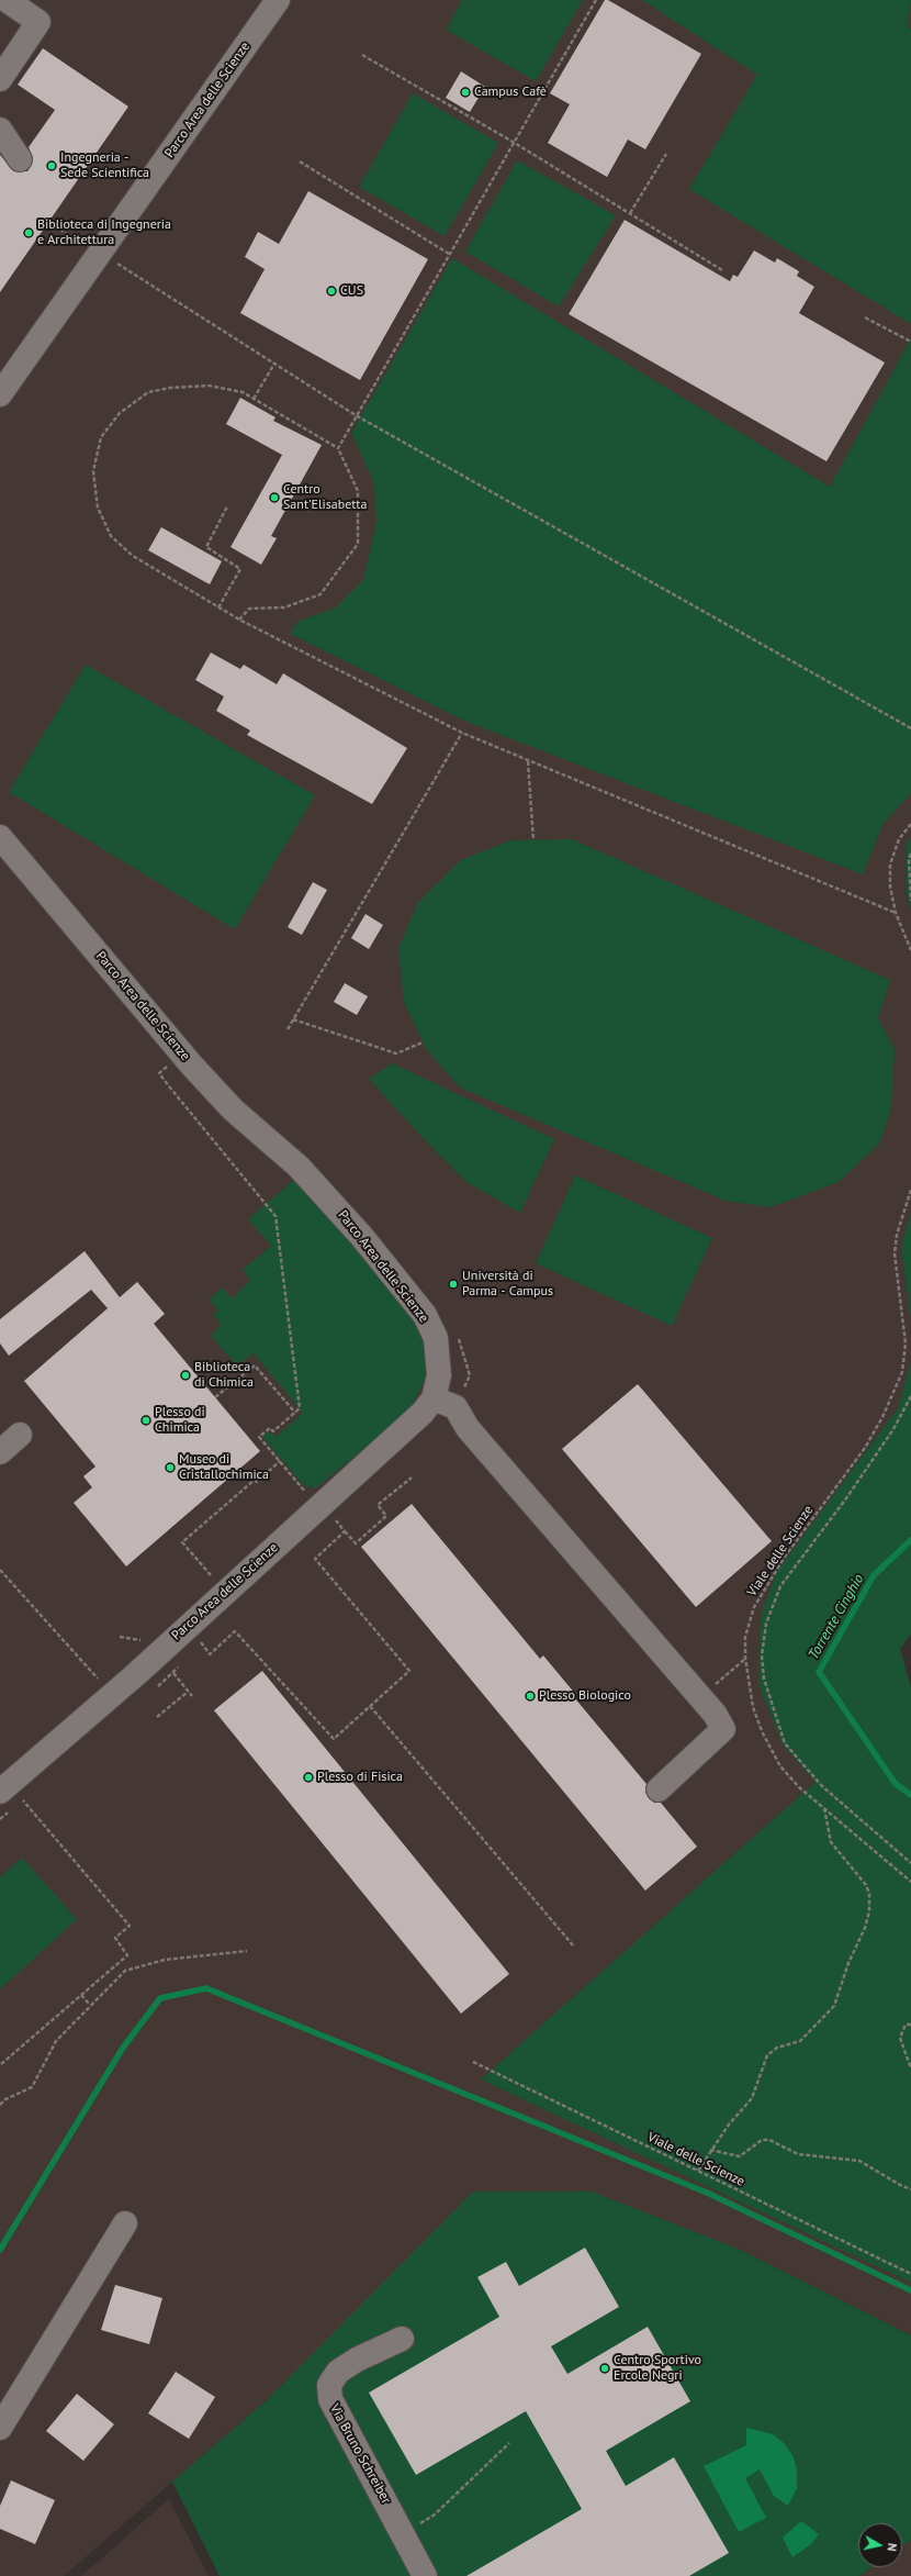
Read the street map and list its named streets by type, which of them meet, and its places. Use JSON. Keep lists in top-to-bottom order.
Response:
{
  "streets": {
    "street": ["Parco Area delle Scienze", "Via Bruno Schreiber"],
    "path": ["Viale delle Scienze"]
  },
  "water": ["Torrente Cinghio"],
  "places": [
    "Campus Cafè",
    "Ingegneria - Sede Scientifica",
    "Biblioteca di Ingegneria e Architettura",
    "CUS",
    "Centro Sant'Elisabetta",
    "Università di Parma - Campus",
    "Biblioteca di Chimica",
    "Plesso di Chimica",
    "Museo di Cristallochimica",
    "Plesso Biologico",
    "Plesso di Fisica",
    "Centro Sportivo Ercole Negri"
  ],
  "north": "right"
}
